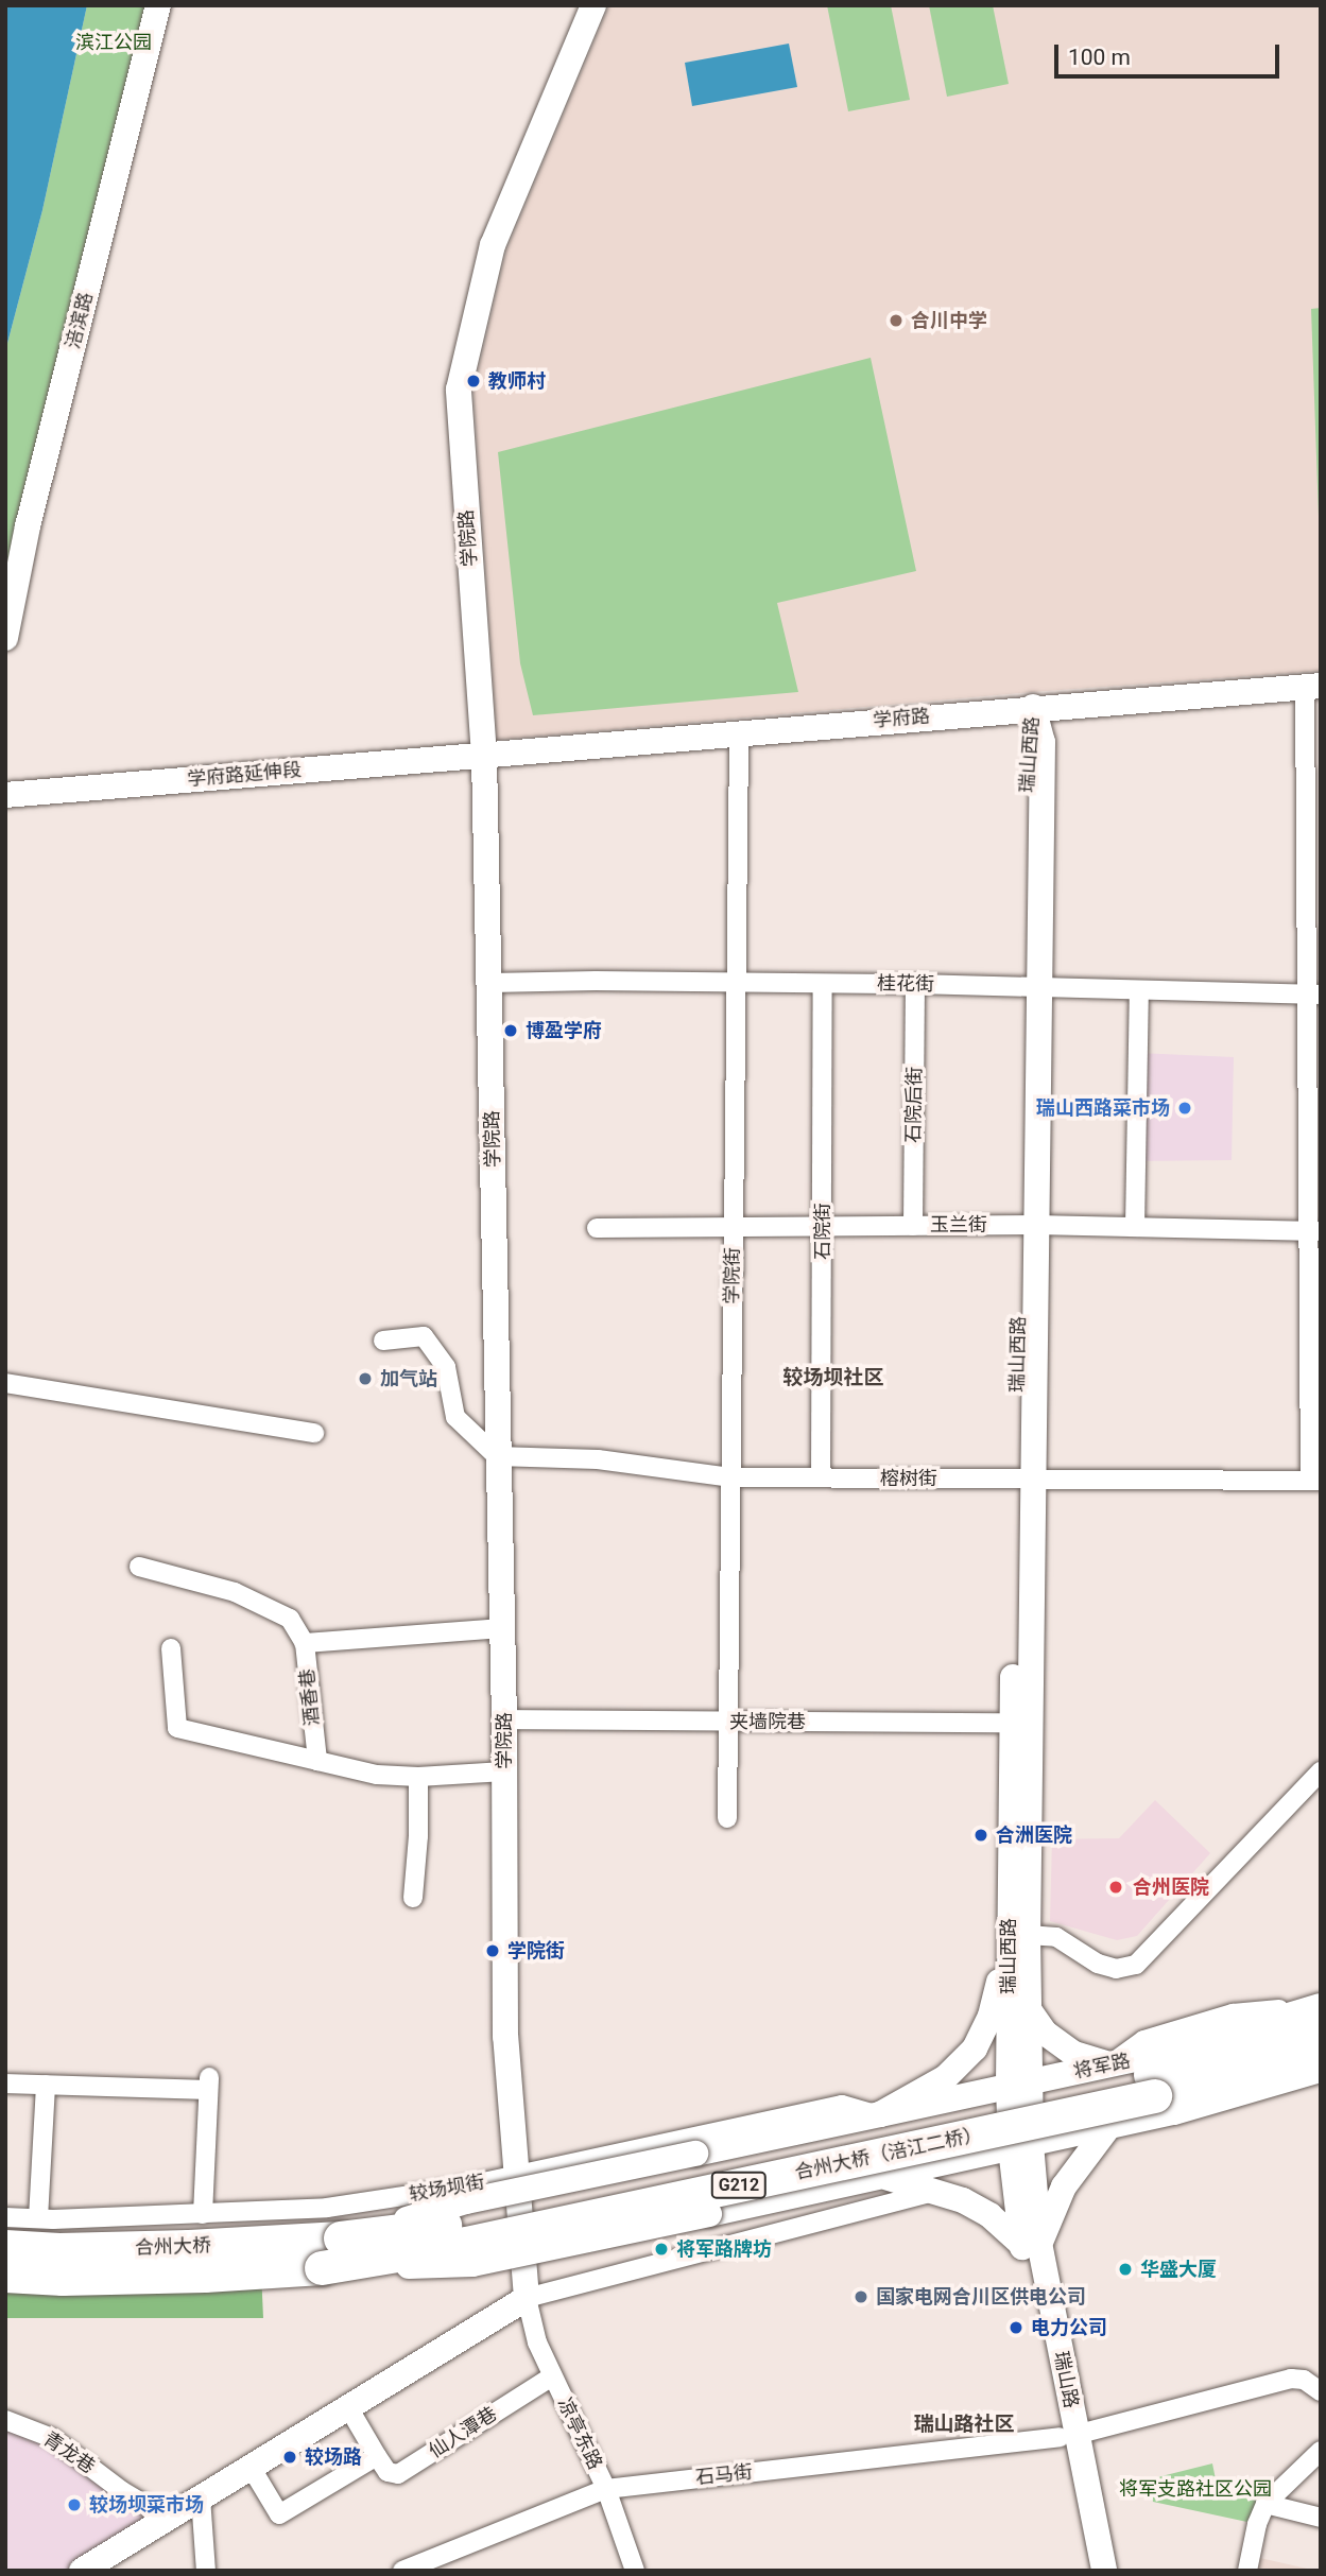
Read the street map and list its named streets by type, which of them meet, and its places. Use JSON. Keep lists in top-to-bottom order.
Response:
{
  "streets": {
    "highway": ["合州大桥（涪江二桥）", "G212", "合州大桥"],
    "main road": [
      "涪滨路",
      "学院路",
      "学府路",
      "瑞山西路",
      "学府路延伸段",
      "将军路",
      "瑞山路"
    ],
    "street": [
      "桂花街",
      "石院后街",
      "玉兰街",
      "石院街",
      "学院街",
      "榕树街",
      "酒香巷",
      "夹墙院巷",
      "较场坝街",
      "仙人潭巷",
      "凉亭东路",
      "青龙巷",
      "石马街"
    ]
  },
  "crossings": [
    ["学院路", "学府路"],
    ["学院路", "学府路延伸段"],
    ["学院路", "桂花街"],
    ["学院路", "榕树街"],
    ["学院路", "酒香巷"],
    ["学院路", "夹墙院巷"],
    ["学院路", "较场坝街"],
    ["学院路", "凉亭东路"],
    ["学府路", "瑞山西路"],
    ["学府路", "学府路延伸段"],
    ["学府路", "学院街"],
    ["瑞山西路", "桂花街"],
    ["瑞山西路", "玉兰街"],
    ["瑞山西路", "榕树街"],
    ["瑞山西路", "夹墙院巷"],
    ["瑞山西路", "将军路"],
    ["瑞山西路", "瑞山路"],
    ["桂花街", "石院后街"],
    ["桂花街", "石院街"],
    ["桂花街", "学院街"],
    ["石院后街", "玉兰街"],
    ["玉兰街", "石院街"],
    ["玉兰街", "学院街"],
    ["石院街", "榕树街"],
    ["学院街", "榕树街"],
    ["学院街", "夹墙院巷"],
    ["将军路", "合州大桥（涪江二桥）"],
    ["将军路", "较场坝街"],
    ["将军路", "合州大桥"],
    ["合州大桥（涪江二桥）", "合州大桥"],
    ["瑞山路", "石马街"],
    ["仙人潭巷", "凉亭东路"],
    ["凉亭东路", "石马街"]
  ],
  "districts": ["较场坝社区", "瑞山路社区"],
  "parks": ["滨江公园", "将军支路社区公园"],
  "places": [
    "合川中学",
    "教师村",
    "博盈学府",
    "瑞山西路菜市场",
    "加气站",
    "合洲医院",
    "合州医院",
    "学院街",
    "将军路牌坊",
    "华盛大厦",
    "国家电网合川区供电公司",
    "电力公司",
    "较场路",
    "较场坝菜市场"
  ],
  "scale_bar": "100 m"
}
